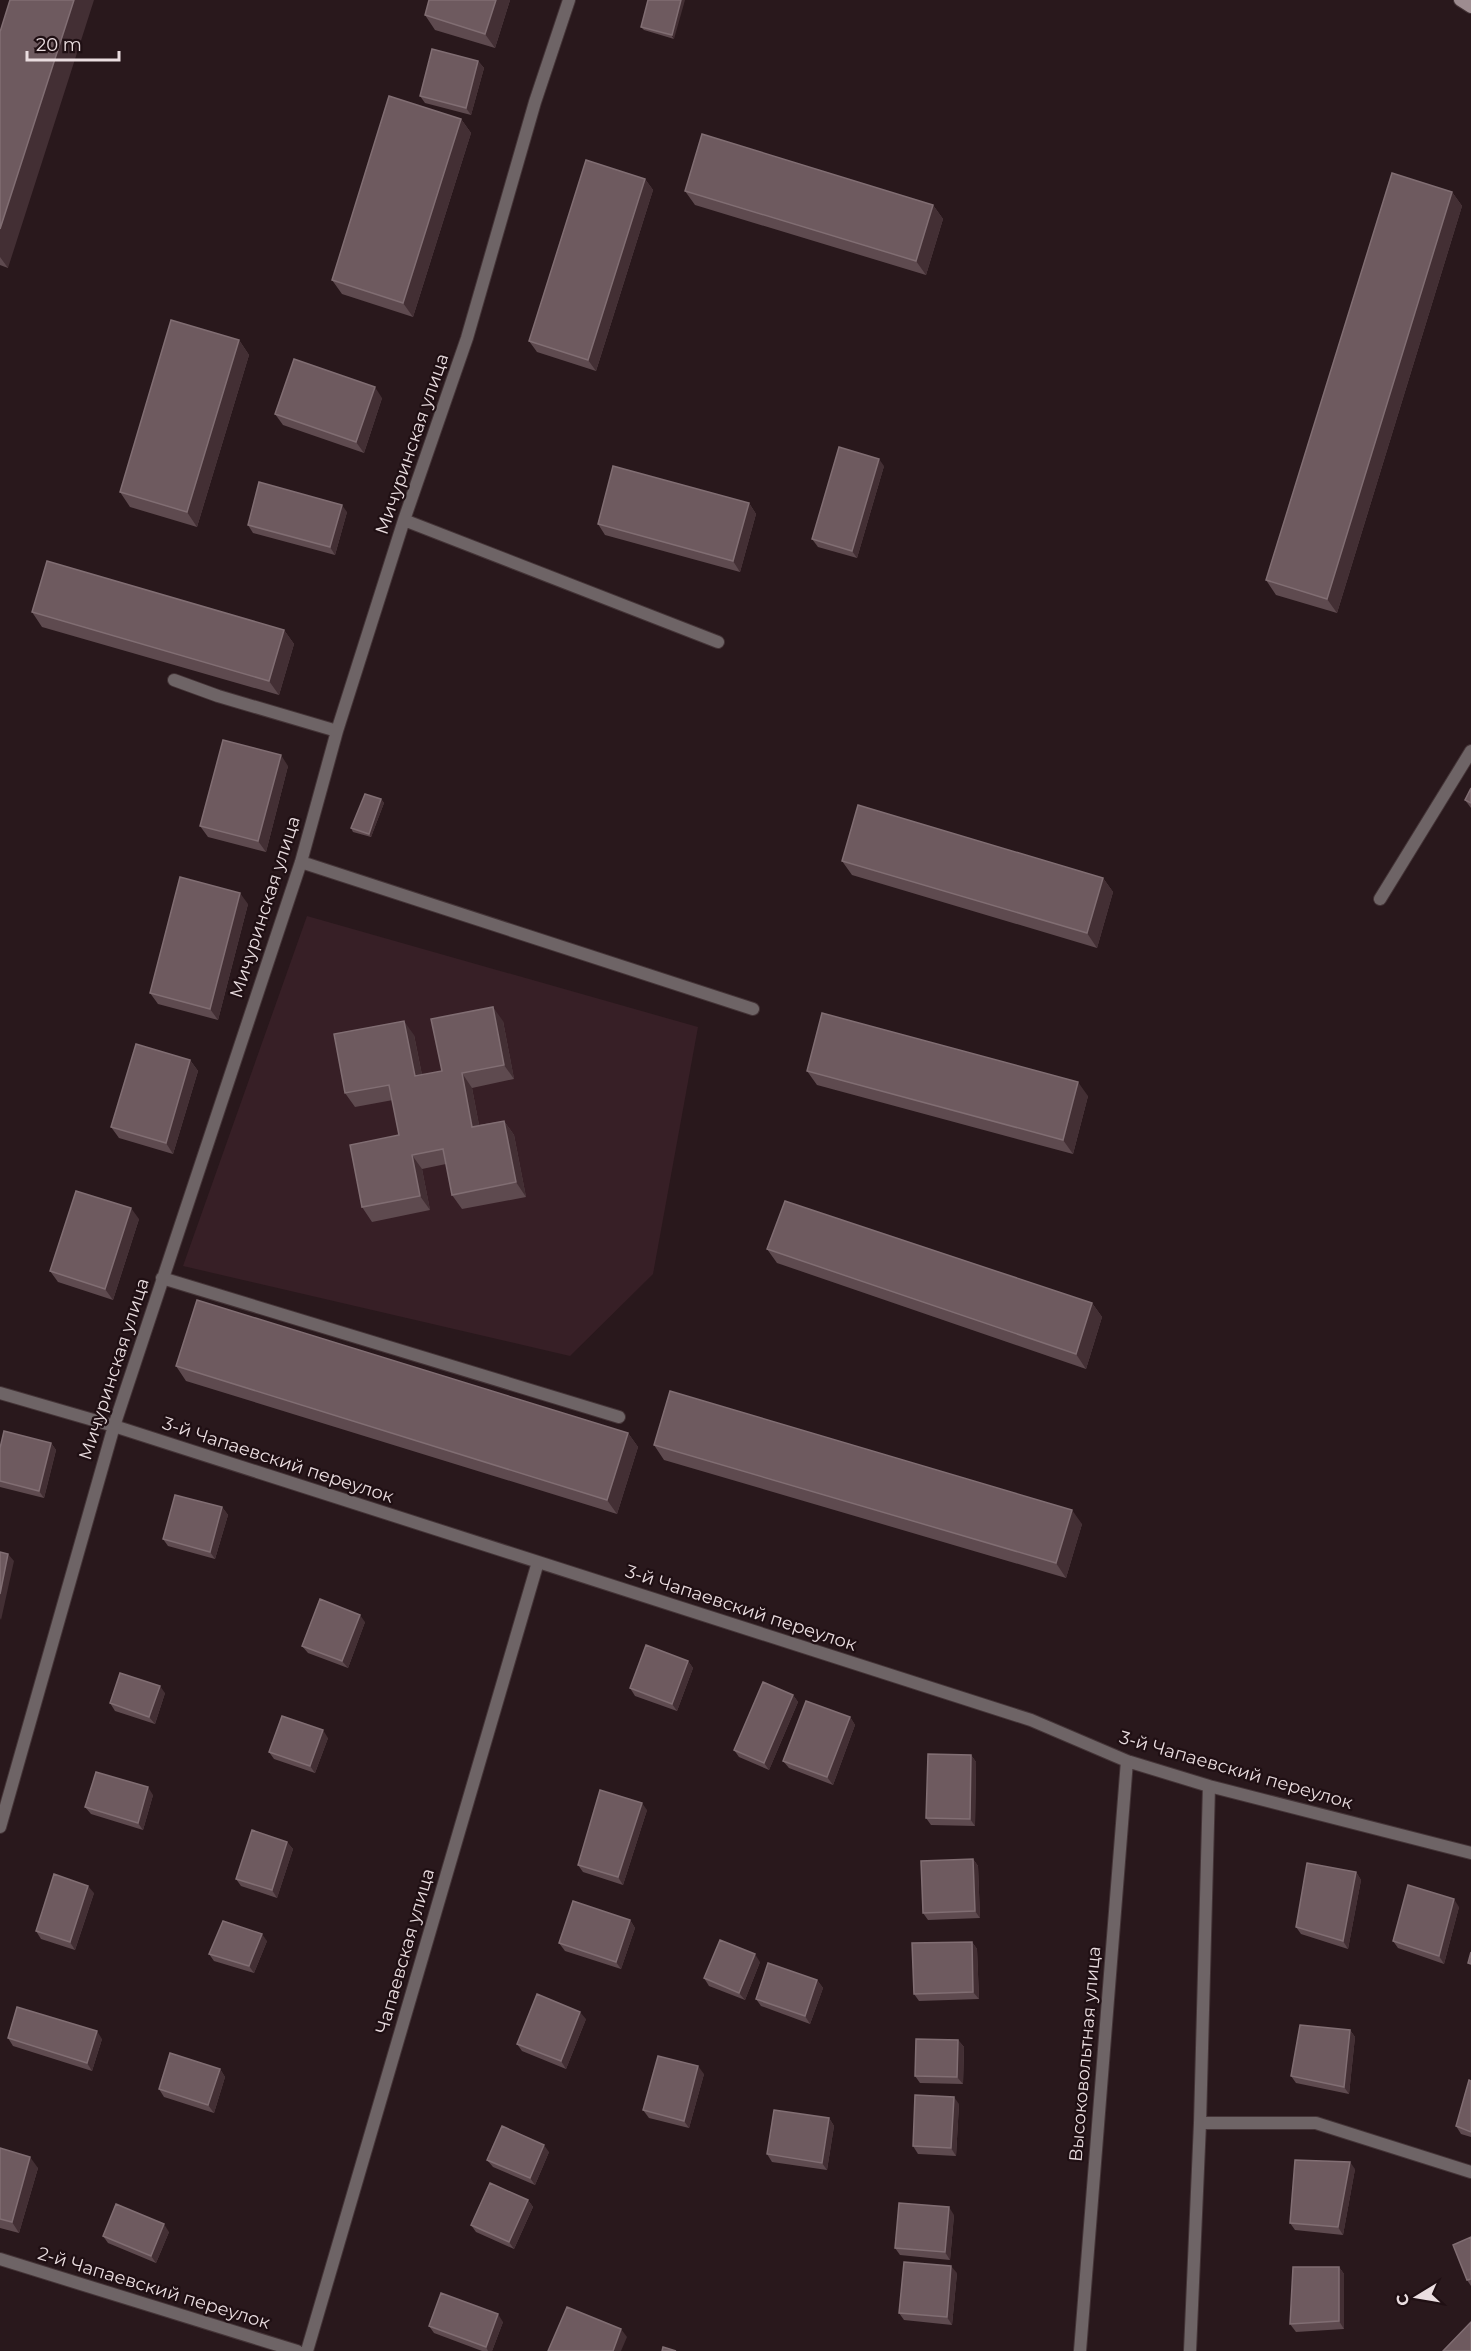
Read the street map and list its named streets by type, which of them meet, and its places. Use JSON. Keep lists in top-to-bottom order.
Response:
{
  "streets": {
    "street": [
      "Мичуринская улица",
      "3-й Чапаевский переулок",
      "Чапаевская улица",
      "Высоковольтная улица",
      "2-й Чапаевский переулок"
    ]
  },
  "crossings": [
    ["Мичуринская улица", "3-й Чапаевский переулок"],
    ["3-й Чапаевский переулок", "Чапаевская улица"],
    ["3-й Чапаевский переулок", "Высоковольтная улица"]
  ],
  "scale_bar": "20 m",
  "north": "left"
}
